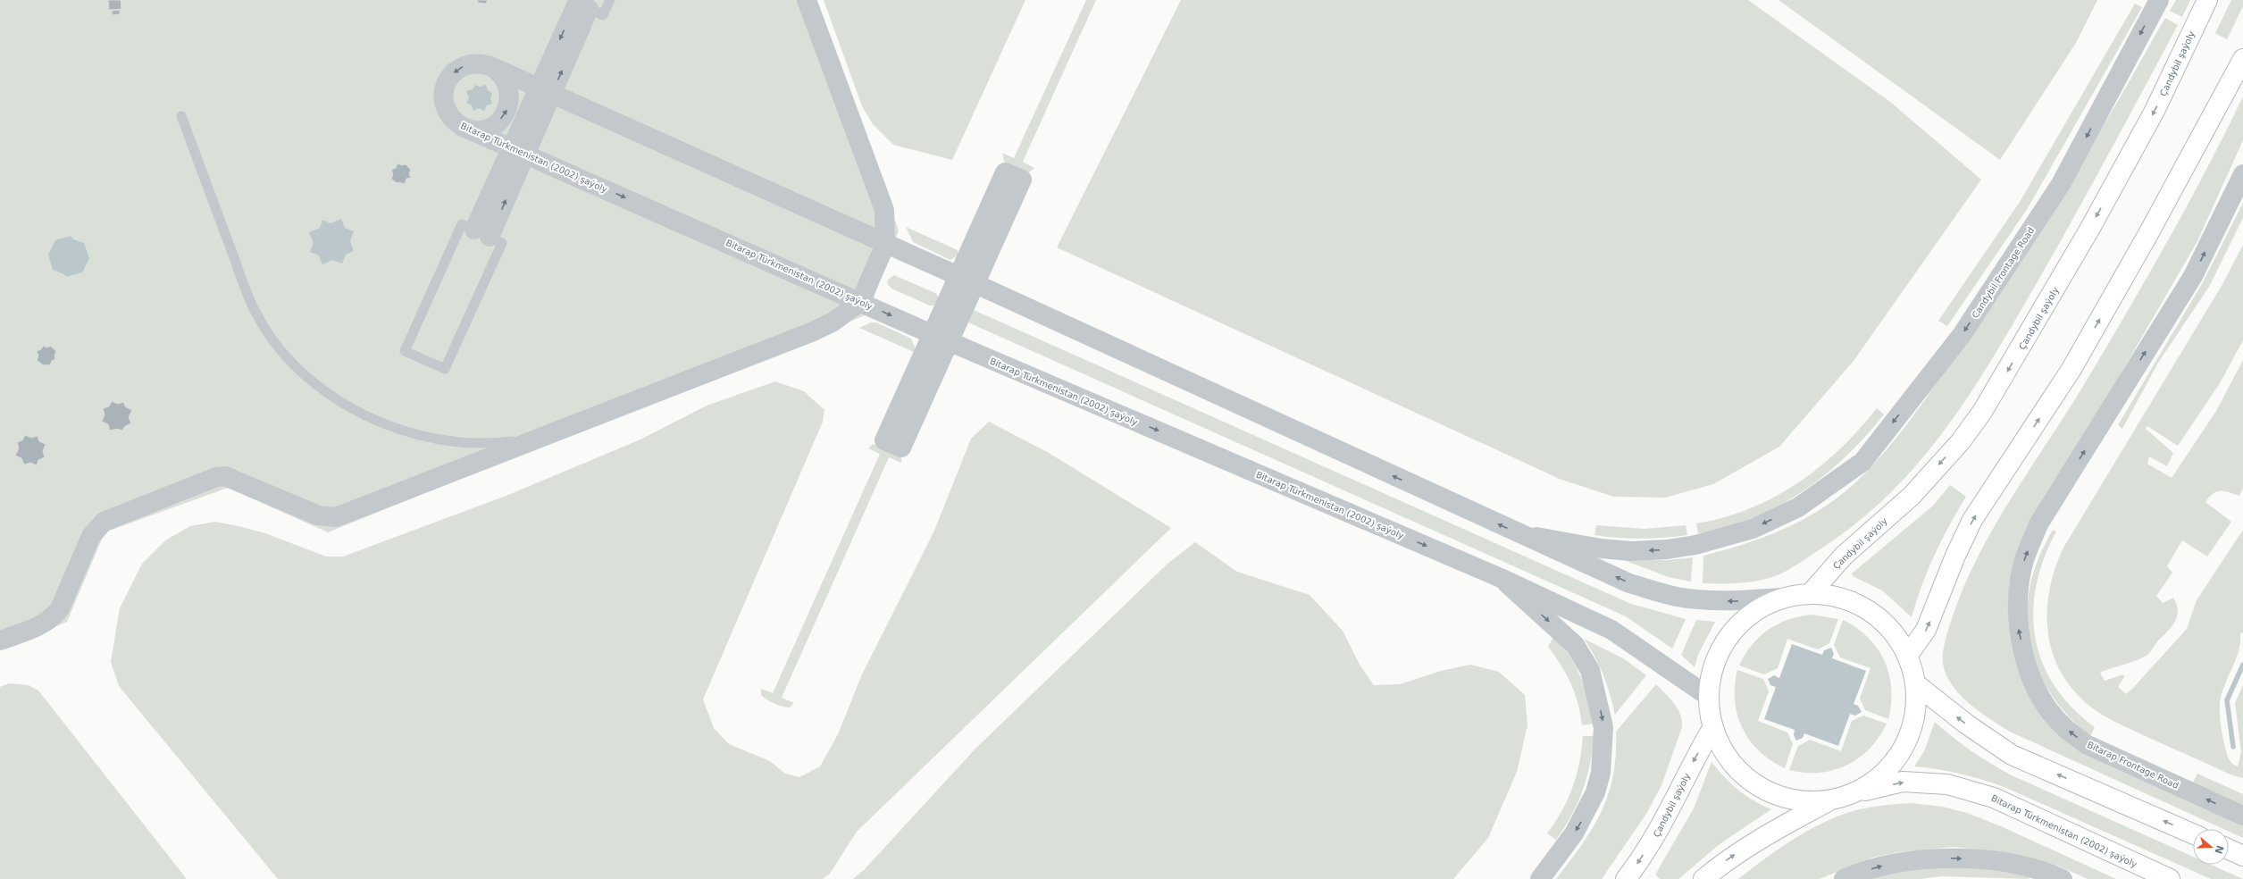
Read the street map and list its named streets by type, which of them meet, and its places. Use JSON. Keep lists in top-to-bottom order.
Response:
{
  "streets": {
    "main road": ["Çandybil şaýoly", "Bitarap Türkmenistan (2002) şaýoly"],
    "street": ["Candybil Frontage Road", "Bitarap Frontage Road"]
  },
  "crossings": [
    ["Bitarap Türkmenistan (2002) şaýoly", "Candybil Frontage Road"]
  ],
  "one_way": ["Candybil Frontage Road"],
  "north": "right"
}
